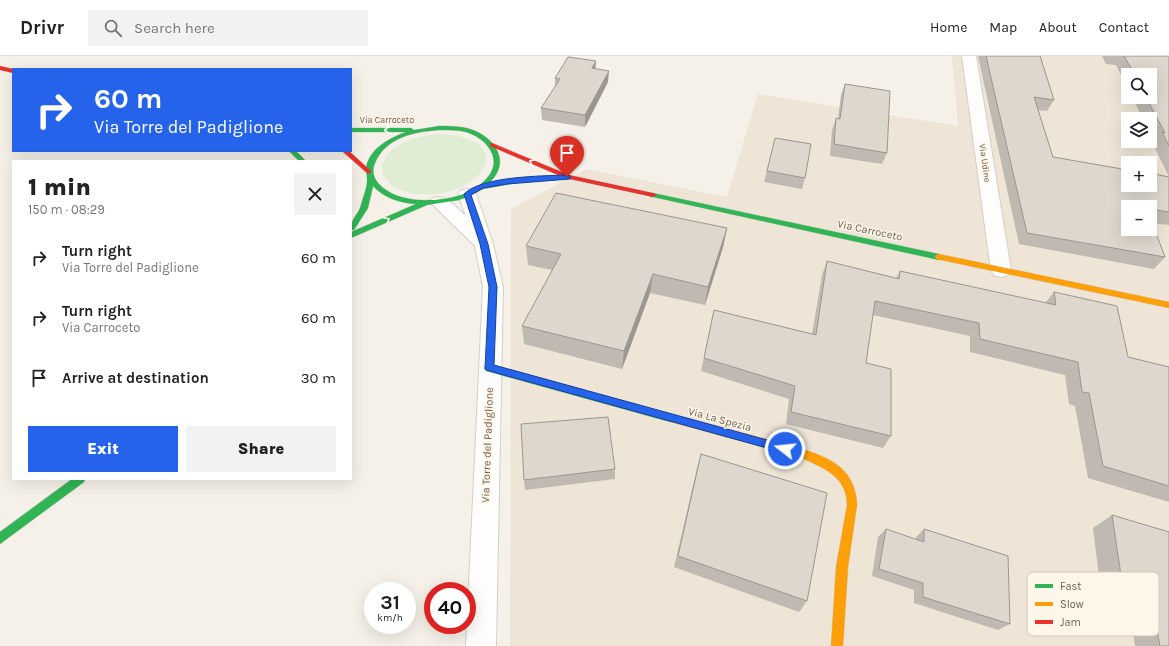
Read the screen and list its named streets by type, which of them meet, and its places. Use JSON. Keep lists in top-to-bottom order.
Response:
{
  "streets": {
    "street": [
      "Via Carroceto",
      "Via Udine",
      "Via La Spezia",
      "Via Torre del Padiglione"
    ]
  },
  "crossings": [
    ["Via Carroceto", "Via Udine"],
    ["Via Carroceto", "Via Torre del Padiglione"],
    ["Via La Spezia", "Via Torre del Padiglione"]
  ],
  "legend": ["Fast", "Slow", "Jam"],
  "page": {
    "header": "Drivr",
    "search": "Search here",
    "nav": [
      "Home",
      "Map",
      "About",
      "Contact"
    ],
    "map_buttons": ["+", "−"],
    "turn": ["60 m", "Via Torre del Padiglione"],
    "heading": ["1 min", "150 m · 08:29"],
    "list": [
      {
        "name": "Turn right",
        "note": "Via Torre del Padiglione",
        "value": "60 m"
      },
      {
        "name": "Turn right",
        "note": "Via Carroceto",
        "value": "60 m"
      },
      {
        "name": "Arrive at destination",
        "value": "30 m"
      }
    ],
    "buttons": ["Exit", "Share"],
    "speed": "31 km/h",
    "limit": "40"
  }
}
